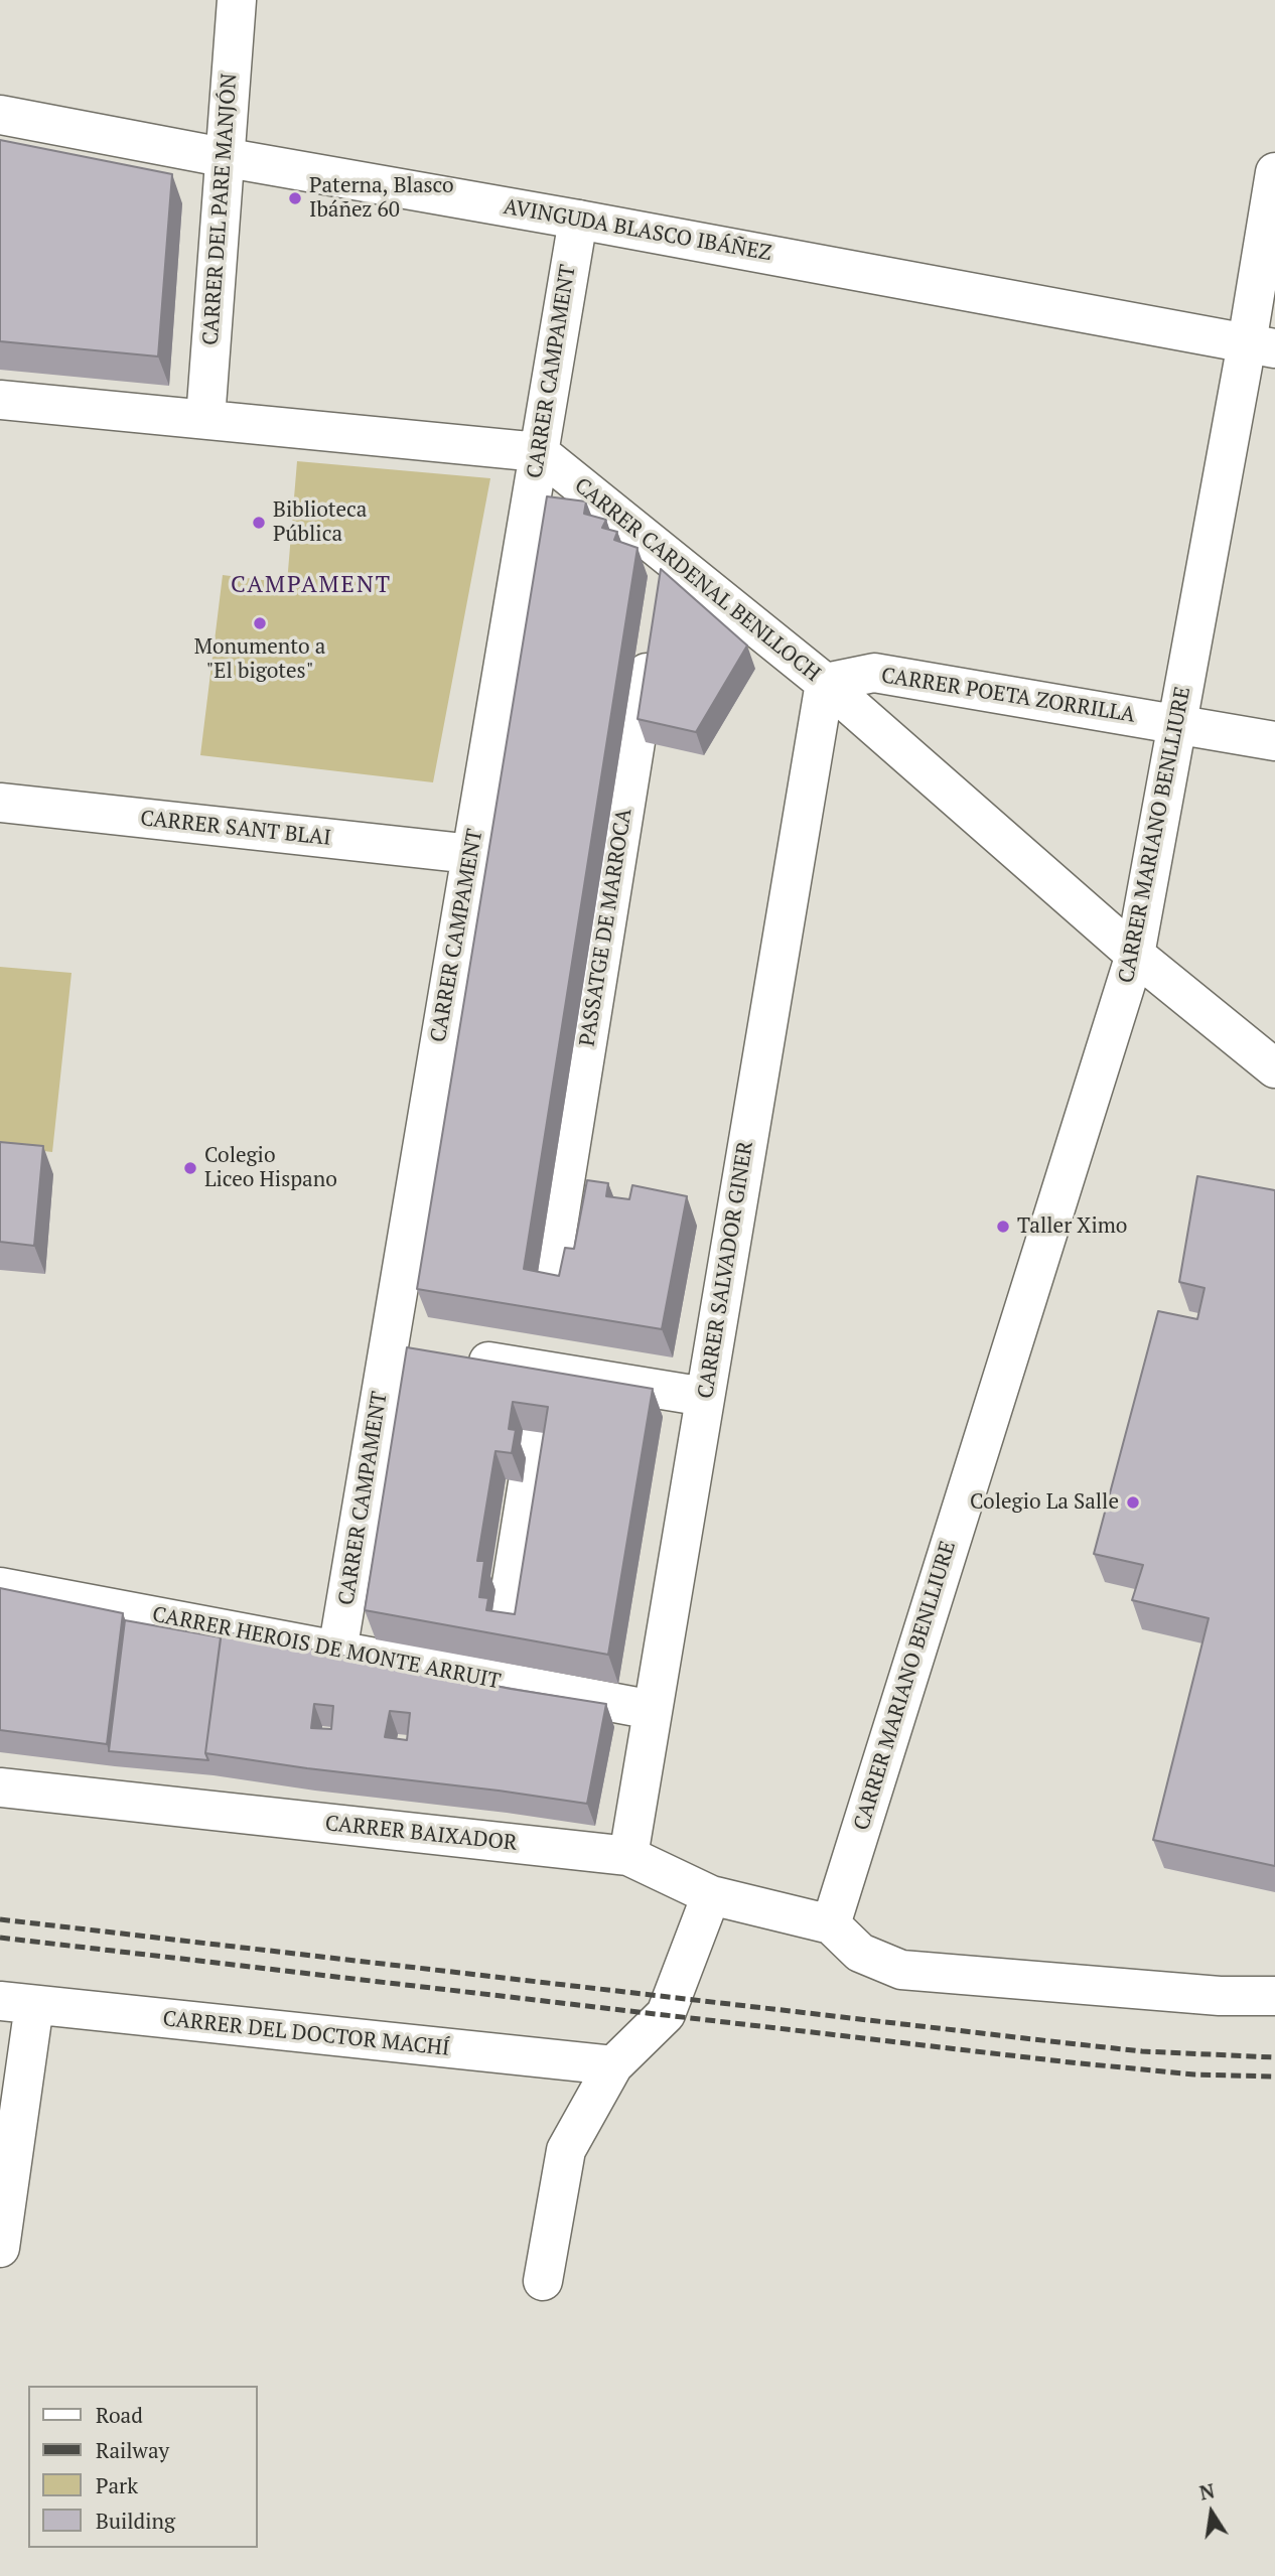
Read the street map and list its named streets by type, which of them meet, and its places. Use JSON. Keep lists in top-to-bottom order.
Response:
{
  "streets": {
    "street": [
      "CARRER DEL PARE MANJÓN",
      "AVINGUDA BLASCO IBÁÑEZ",
      "CARRER CAMPAMENT",
      "CARRER CARDENAL BENLLOCH",
      "CARRER POETA ZORRILLA",
      "CARRER SANT BLAI",
      "CARRER MARIANO BENLLIURE",
      "PASSATGE DE MARROCA",
      "CARRER SALVADOR GINER",
      "CARRER HEROIS DE MONTE ARRUIT",
      "CARRER BAIXADOR",
      "CARRER DEL DOCTOR MACHÍ"
    ]
  },
  "crossings": [
    ["CARRER DEL PARE MANJÓN", "AVINGUDA BLASCO IBÁÑEZ"],
    ["AVINGUDA BLASCO IBÁÑEZ", "CARRER CAMPAMENT"],
    ["AVINGUDA BLASCO IBÁÑEZ", "CARRER MARIANO BENLLIURE"],
    ["CARRER CAMPAMENT", "CARRER CARDENAL BENLLOCH"],
    ["CARRER CAMPAMENT", "CARRER SANT BLAI"],
    ["CARRER CAMPAMENT", "CARRER HEROIS DE MONTE ARRUIT"],
    ["CARRER CARDENAL BENLLOCH", "CARRER POETA ZORRILLA"],
    ["CARRER CARDENAL BENLLOCH", "CARRER MARIANO BENLLIURE"],
    ["CARRER CARDENAL BENLLOCH", "CARRER SALVADOR GINER"],
    ["CARRER POETA ZORRILLA", "CARRER MARIANO BENLLIURE"],
    ["CARRER POETA ZORRILLA", "CARRER SALVADOR GINER"],
    ["CARRER MARIANO BENLLIURE", "CARRER BAIXADOR"],
    ["PASSATGE DE MARROCA", "CARRER HEROIS DE MONTE ARRUIT"],
    ["CARRER SALVADOR GINER", "CARRER HEROIS DE MONTE ARRUIT"],
    ["CARRER SALVADOR GINER", "CARRER BAIXADOR"]
  ],
  "districts": ["CAMPAMENT"],
  "places": [
    "Paterna, Blasco Ibáñez 60",
    "Biblioteca Pública",
    "Monumento a \"El bigotes\"",
    "Colegio Liceo Hispano",
    "Taller Ximo",
    "Colegio La Salle"
  ],
  "legend": [
    "Road",
    "Railway",
    "Park",
    "Building"
  ],
  "north": "top"
}
